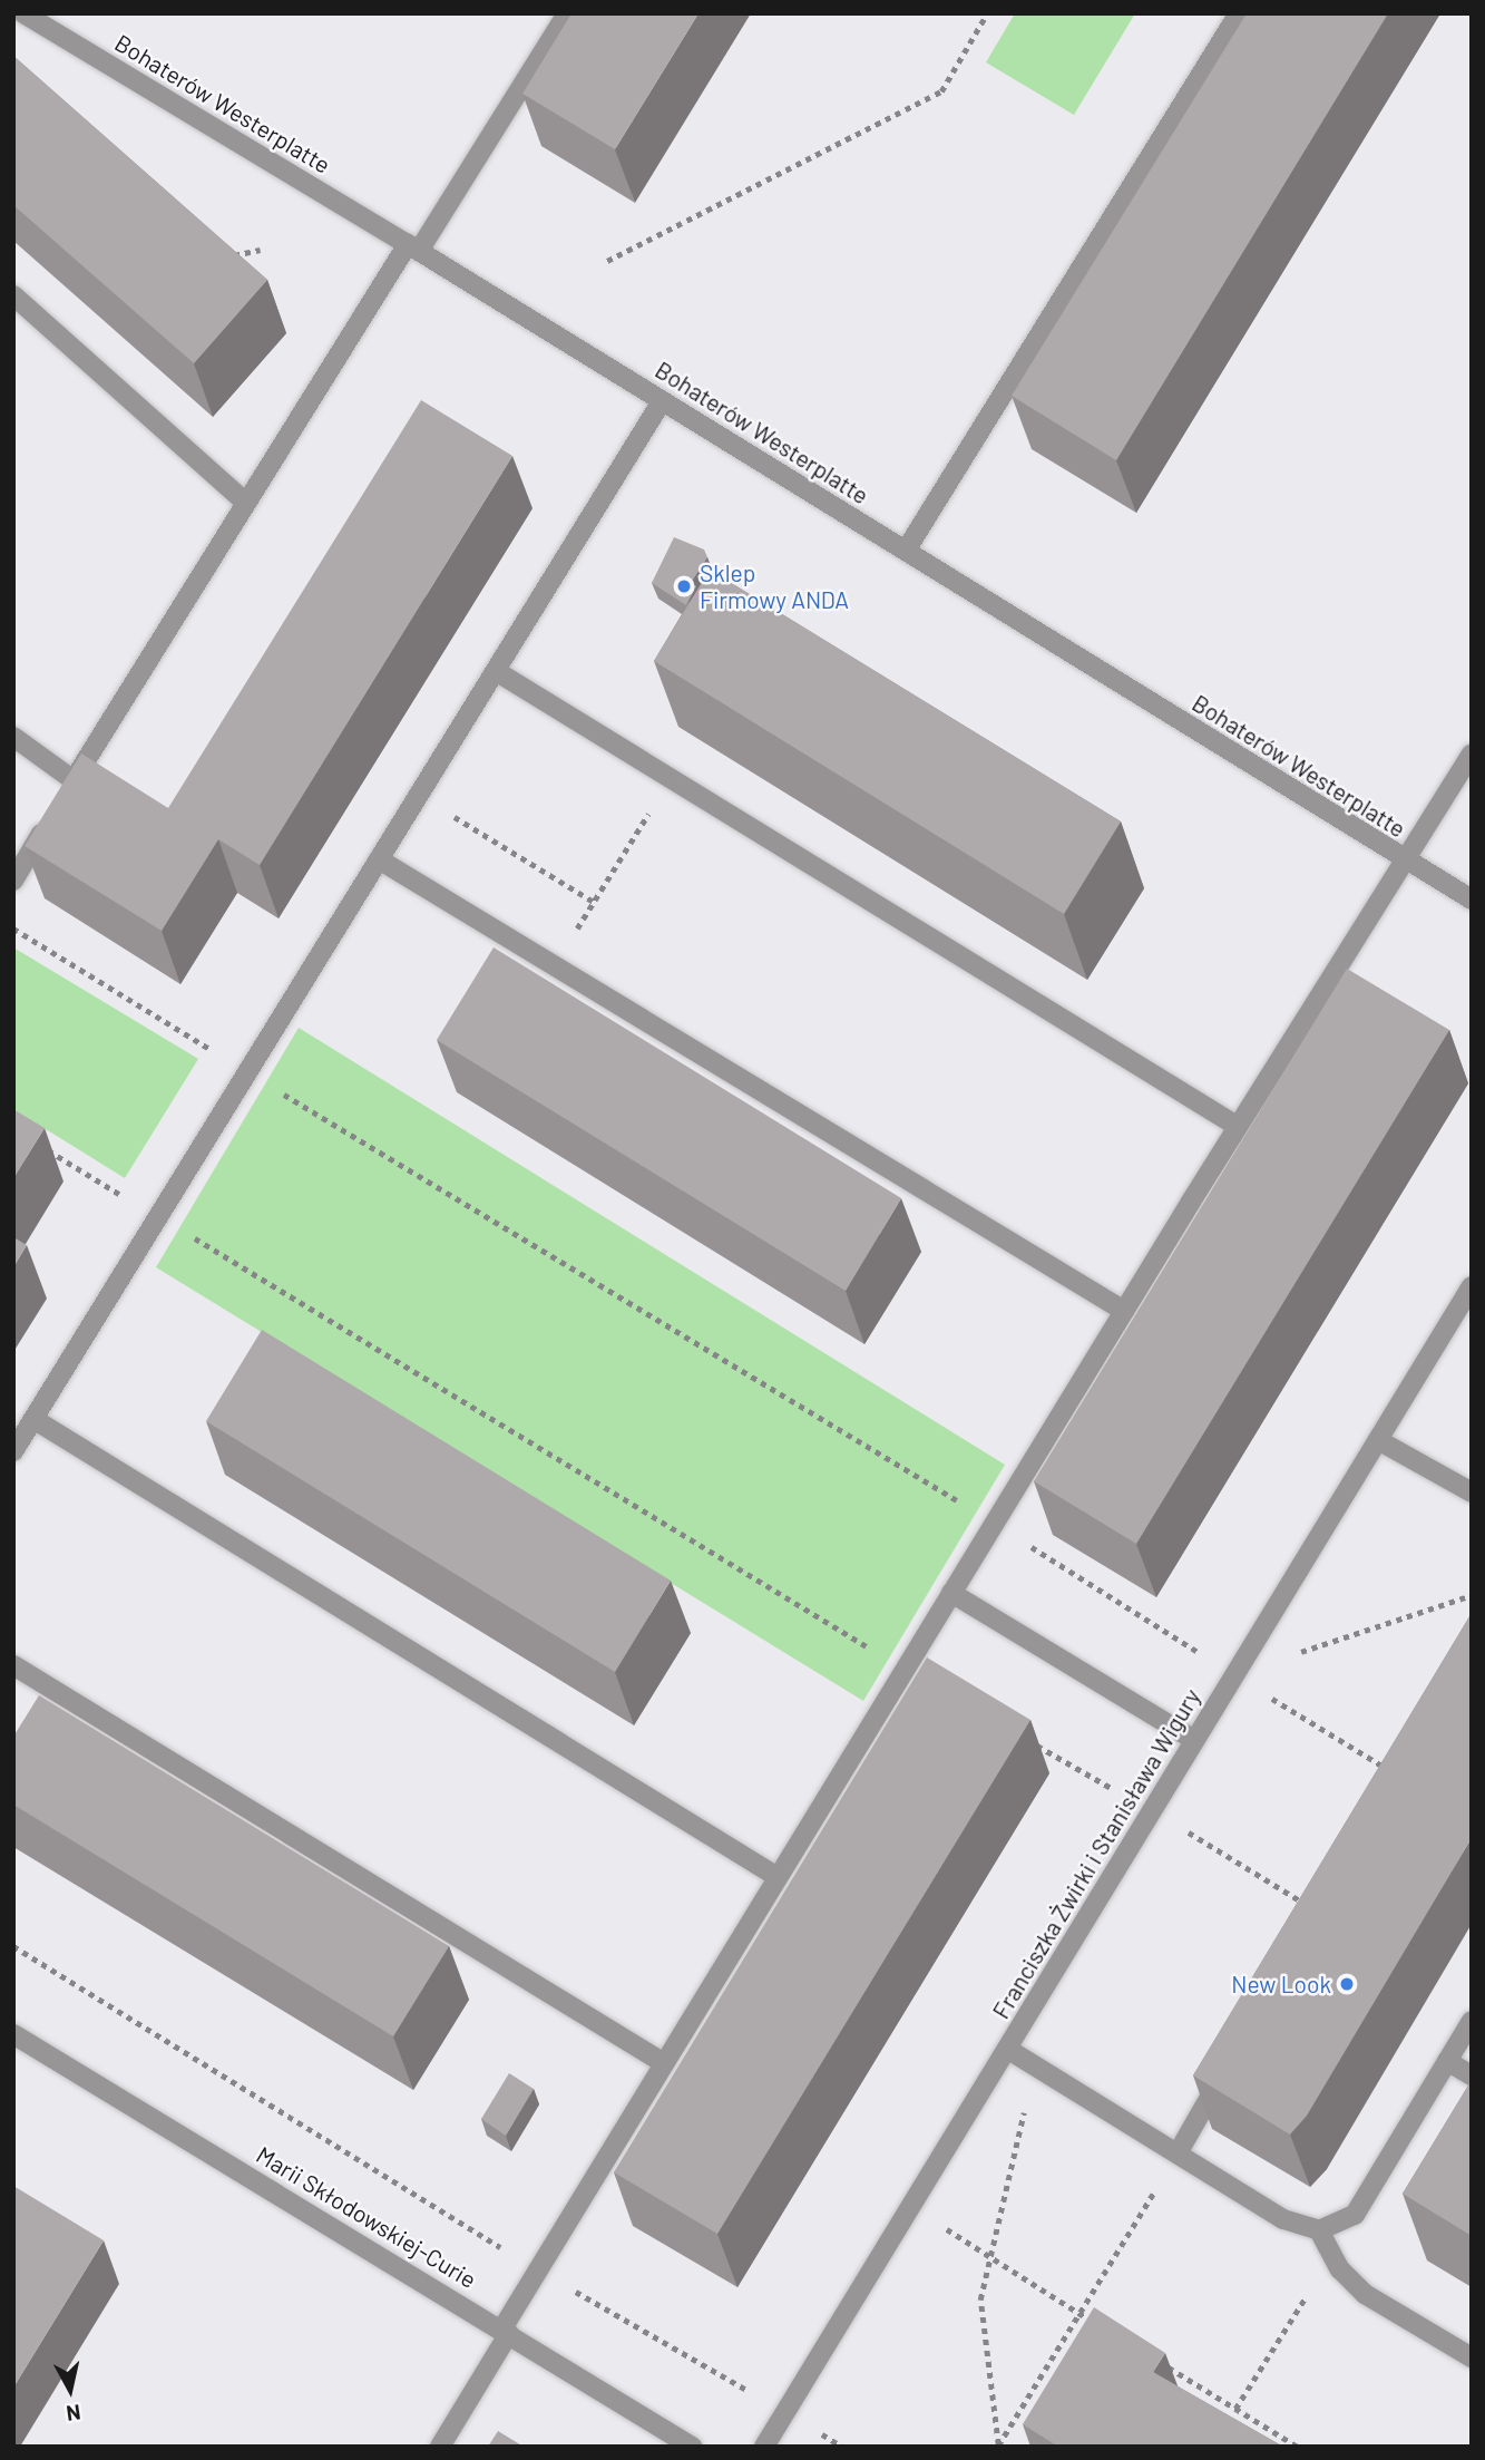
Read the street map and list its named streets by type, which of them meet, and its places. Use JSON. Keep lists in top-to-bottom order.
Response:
{
  "streets": {
    "street": ["Bohaterów Westerplatte", "Franciszka Żwirki i Stanisława Wigury", "Marii Skłodowskiej-Curie"]
  },
  "places": ["Sklep Firmowy ANDA", "New Look"],
  "north": "bottom"
}
